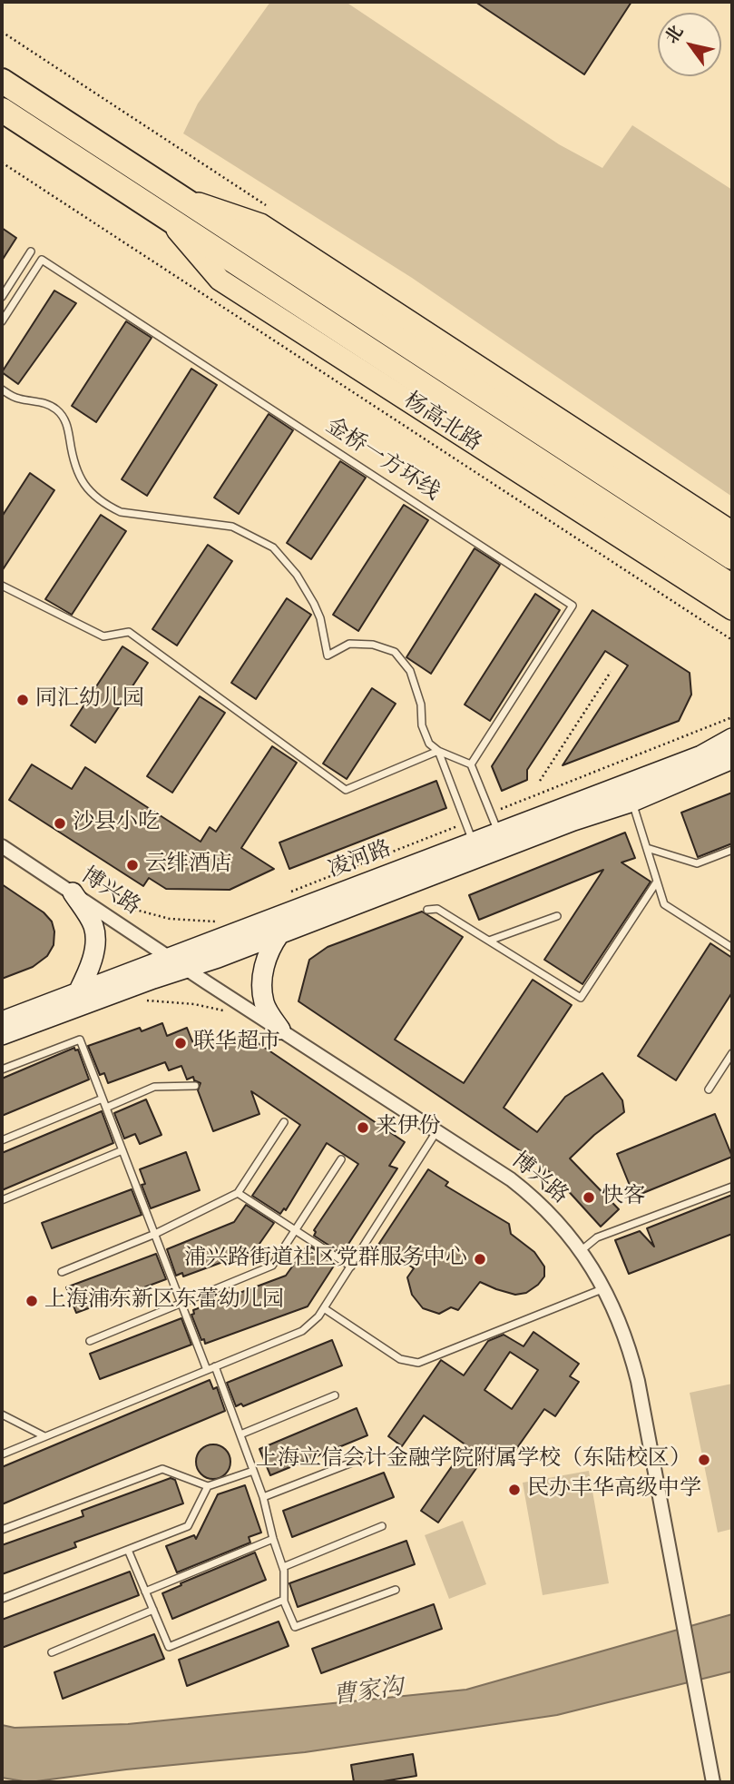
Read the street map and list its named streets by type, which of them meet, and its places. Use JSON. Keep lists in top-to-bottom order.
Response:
{
  "streets": {
    "highway": ["杨高北路"],
    "street": ["凌河路", "博兴路"],
    "lane": ["金桥一方环线"]
  },
  "crossings": [
    ["凌河路", "博兴路"]
  ],
  "water": ["曹家沟"],
  "places": [
    "同汇幼儿园",
    "沙县小吃",
    "云绯酒店",
    "联华超市",
    "来伊份",
    "快客",
    "浦兴路街道社区党群服务中心",
    "上海浦东新区东蕾幼儿园",
    "上海立信会计金融学院附属学校（东陆校区）",
    "民办丰华高级中学"
  ],
  "north": "top left"
}
